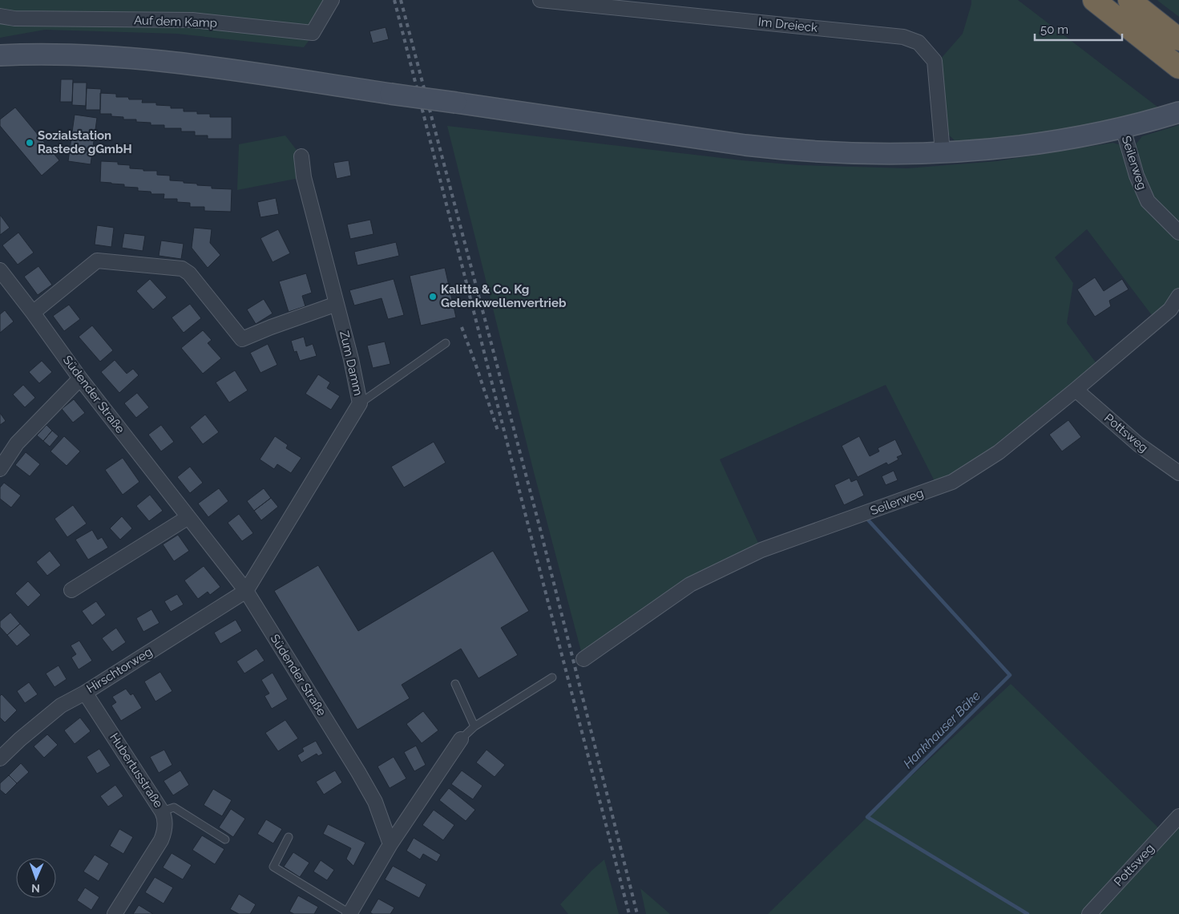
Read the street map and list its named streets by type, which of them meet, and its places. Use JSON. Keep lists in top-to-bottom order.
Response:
{
  "streets": {
    "street": [
      "Auf dem Kamp",
      "Im Dreieck",
      "Seilerweg",
      "Zum Damm",
      "Südender Straße",
      "Pottsweg",
      "Hirschtorweg",
      "Hubertusstraße"
    ]
  },
  "crossings": [
    ["Seilerweg", "Pottsweg"],
    ["Zum Damm", "Südender Straße"],
    ["Zum Damm", "Hirschtorweg"],
    ["Südender Straße", "Hirschtorweg"],
    ["Hirschtorweg", "Hubertusstraße"]
  ],
  "water": ["Hankhauser Bäke"],
  "places": ["Sozialstation Rastede gGmbH", "Kalitta & Co. Kg Gelenkwellenvertrieb"],
  "scale_bar": "50 m",
  "north": "bottom"
}
